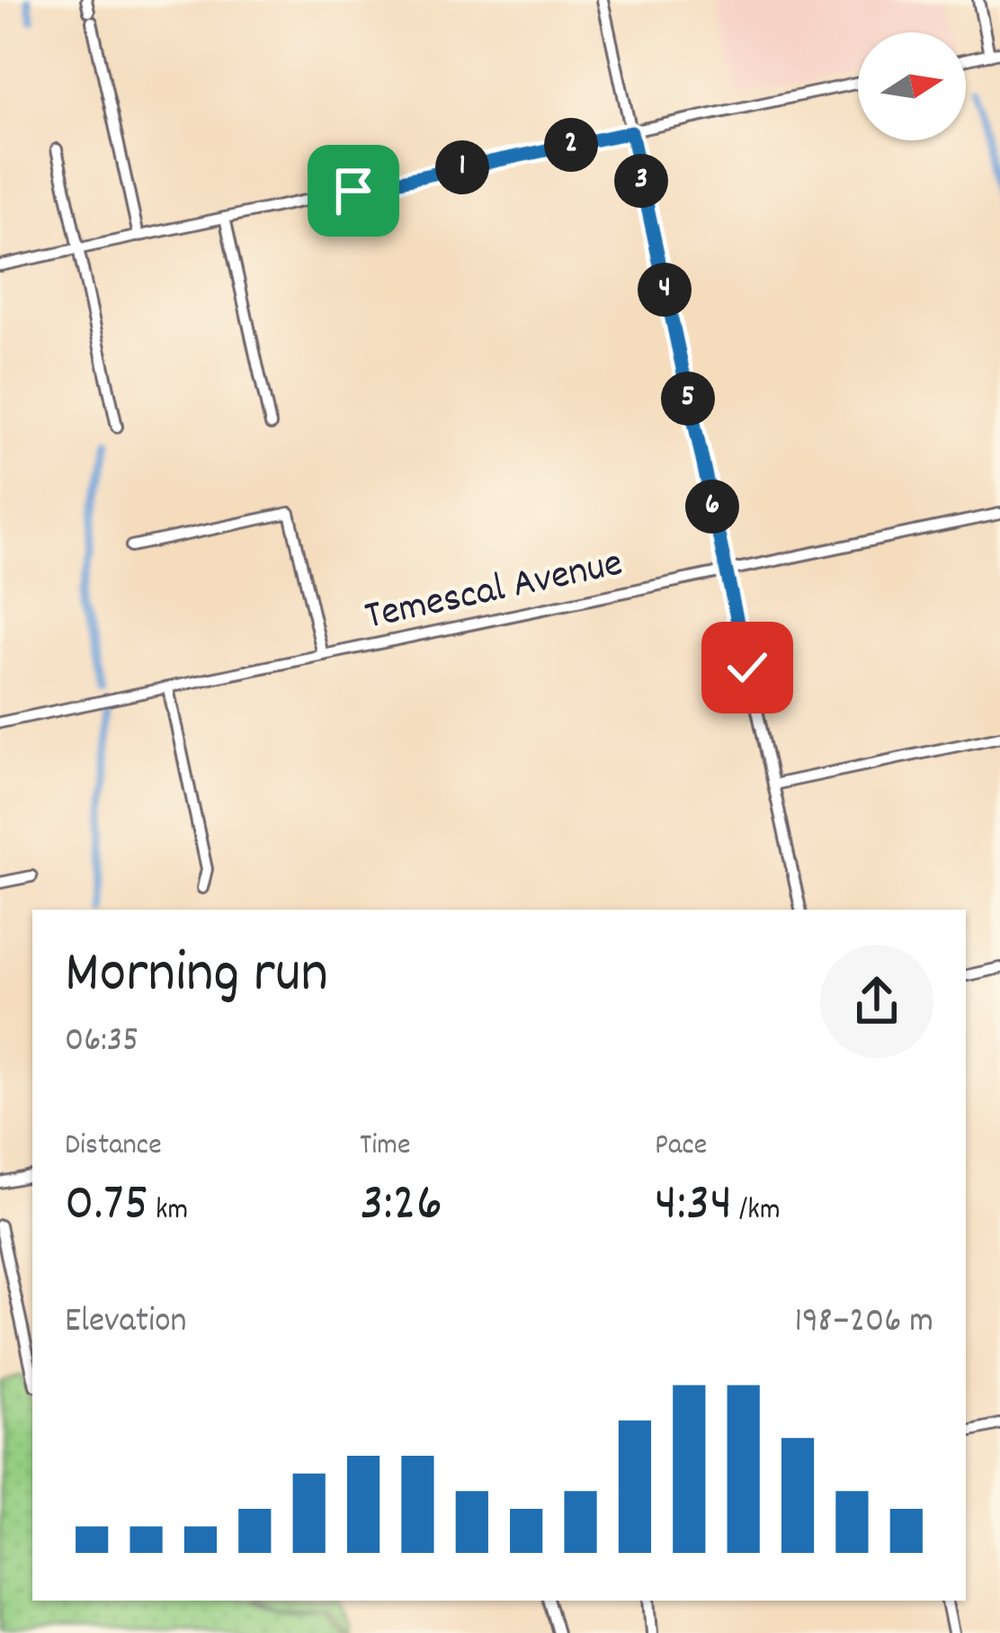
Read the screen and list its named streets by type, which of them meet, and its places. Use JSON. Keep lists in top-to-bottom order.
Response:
{
  "streets": {
    "street": ["Temescal Avenue"]
  },
  "north": "right",
  "page": {
    "pins": [
      "2",
      "1",
      "3",
      "4",
      "5",
      "6"
    ],
    "heading": ["Morning run", "06:35"],
    "stats": [
      ["Distance", "0.75 km"],
      ["Time", "3:26"],
      ["Pace", "4:34 /km"]
    ],
    "chart": ["Elevation", "198–206 m"]
  }
}
